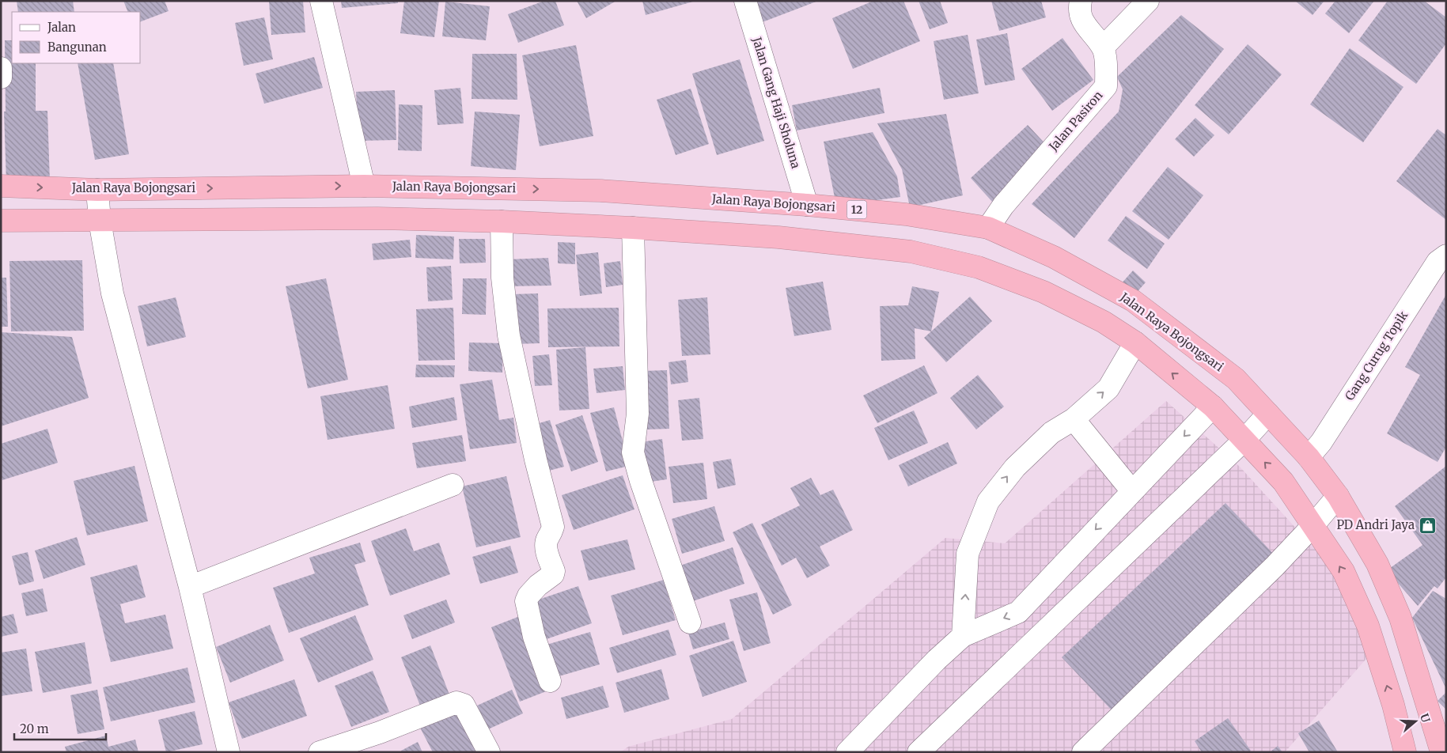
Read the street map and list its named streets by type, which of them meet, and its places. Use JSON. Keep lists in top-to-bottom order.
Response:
{
  "streets": {
    "highway": ["Jalan Raya Bojongsari", "12"],
    "street": ["Jalan Gang Haji Sholuna", "Jalan Pasiron", "Gang Curug Topik"]
  },
  "crossings": [
    ["Jalan Gang Haji Sholuna", "Jalan Raya Bojongsari"],
    ["Jalan Pasiron", "Jalan Raya Bojongsari"],
    ["Jalan Raya Bojongsari", "Gang Curug Topik"]
  ],
  "places": {
    "shop": ["PD Andri Jaya"]
  },
  "legend": ["Jalan", "Bangunan"],
  "scale_bar": "20 m",
  "north": "right"
}
